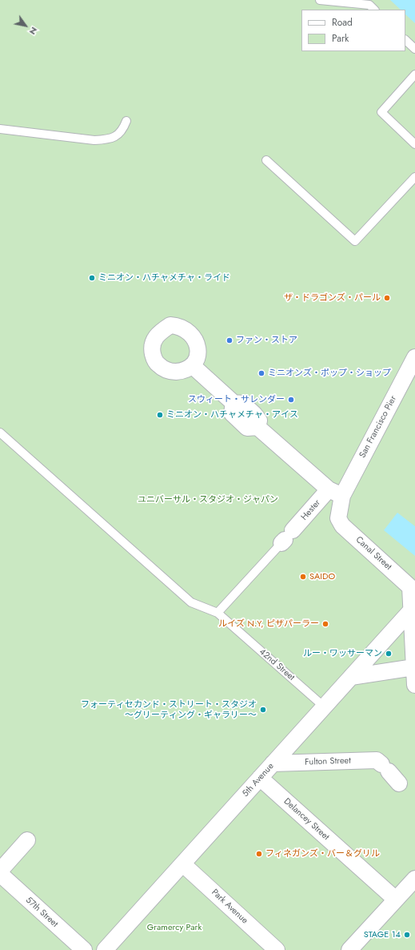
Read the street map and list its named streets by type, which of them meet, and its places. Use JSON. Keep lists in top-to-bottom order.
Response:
{
  "streets": {
    "street": [
      "San Francisco Pier",
      "Hester",
      "Canal Street",
      "Fulton Street",
      "5th Avenue",
      "Delancey Street",
      "Park Avenue",
      "57th Street"
    ],
    "lane": ["42nd Street"]
  },
  "crossings": [
    ["San Francisco Pier", "Hester"],
    ["San Francisco Pier", "Canal Street"],
    ["Hester", "Canal Street"],
    ["Canal Street", "5th Avenue"],
    ["42nd Street", "5th Avenue"],
    ["Fulton Street", "5th Avenue"],
    ["5th Avenue", "Delancey Street"],
    ["5th Avenue", "Park Avenue"]
  ],
  "parks": ["ユニバーサル・スタジオ・ジャパン", "Gramercy Park"],
  "places": [
    "ミニオン・ハチャメチャ・ライド",
    "ザ・ドラゴンズ・パール",
    "ファン・ストア",
    "ミニオンズ・ポップ・ショップ",
    "スウィート・サレンダー",
    "ミニオン・ハチャメチャ・アイス",
    "SAIDO",
    "ルイズ N.Y, ピザパーラー",
    "ルー・ワッサーマン",
    "フォーティセカンド・ストリート・スタジオ ～グリーティング・ギャラリー～",
    "フィネガンズ・バー＆グリル",
    "STAGE 14"
  ],
  "legend": ["Road", "Park"],
  "north": "bottom right"
}
